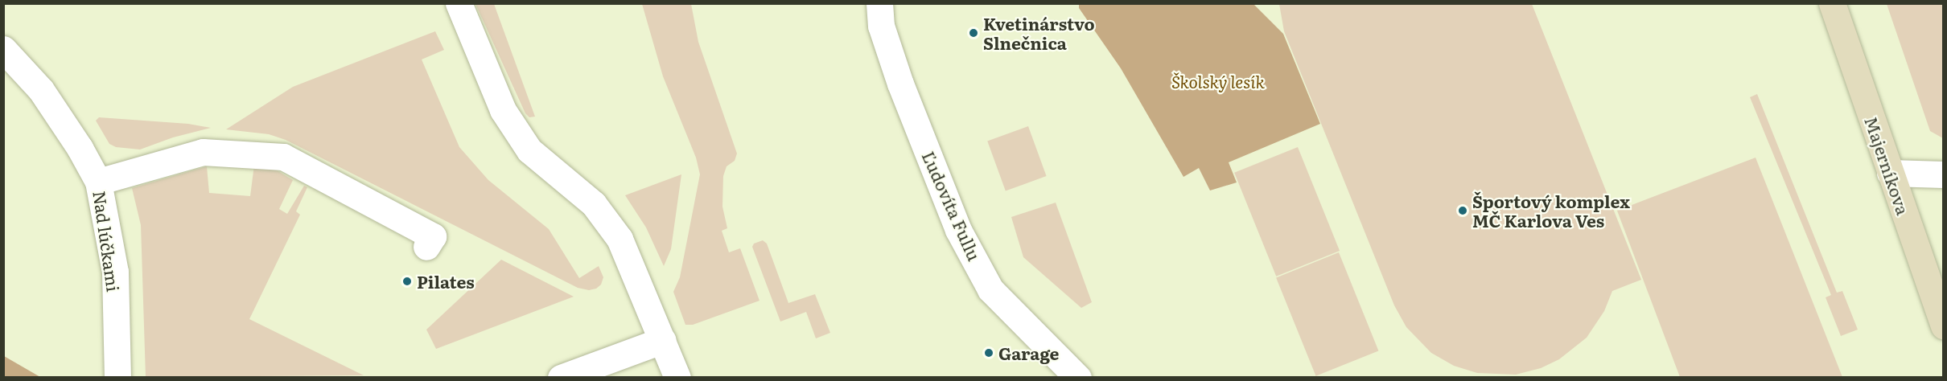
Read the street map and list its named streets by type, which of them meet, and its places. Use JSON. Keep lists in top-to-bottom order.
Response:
{
  "streets": {
    "street": ["Majerníkova", "Ľudovíta Fullu", "Nad lúčkami"]
  },
  "parks": ["Školský lesík"],
  "places": [
    "Kvetinárstvo Slnečnica",
    "Športový komplex MČ Karlova Ves",
    "Pilates",
    "Garage"
  ]
}
